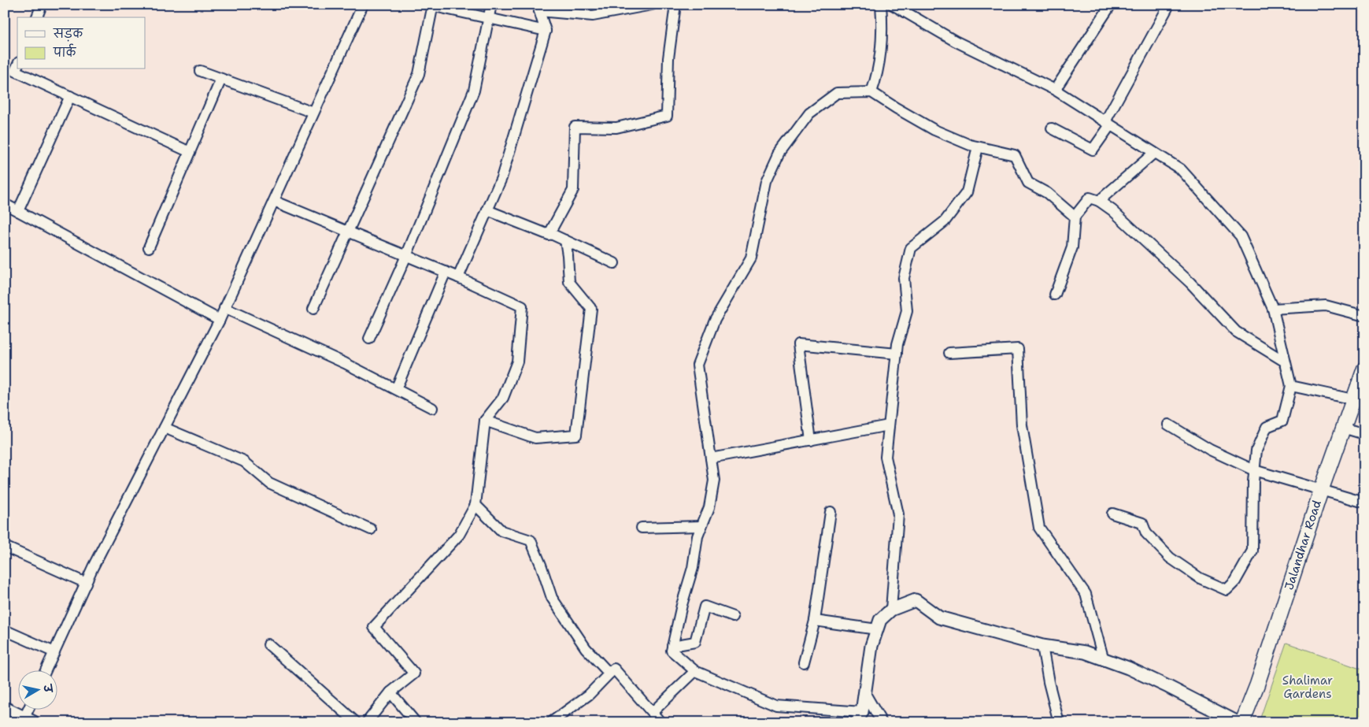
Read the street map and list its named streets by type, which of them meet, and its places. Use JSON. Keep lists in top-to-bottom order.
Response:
{
  "streets": {
    "main road": ["Jalandhar Road"]
  },
  "parks": ["Shalimar Gardens"],
  "legend": ["सड़क", "पार्क"],
  "north": "right"
}
